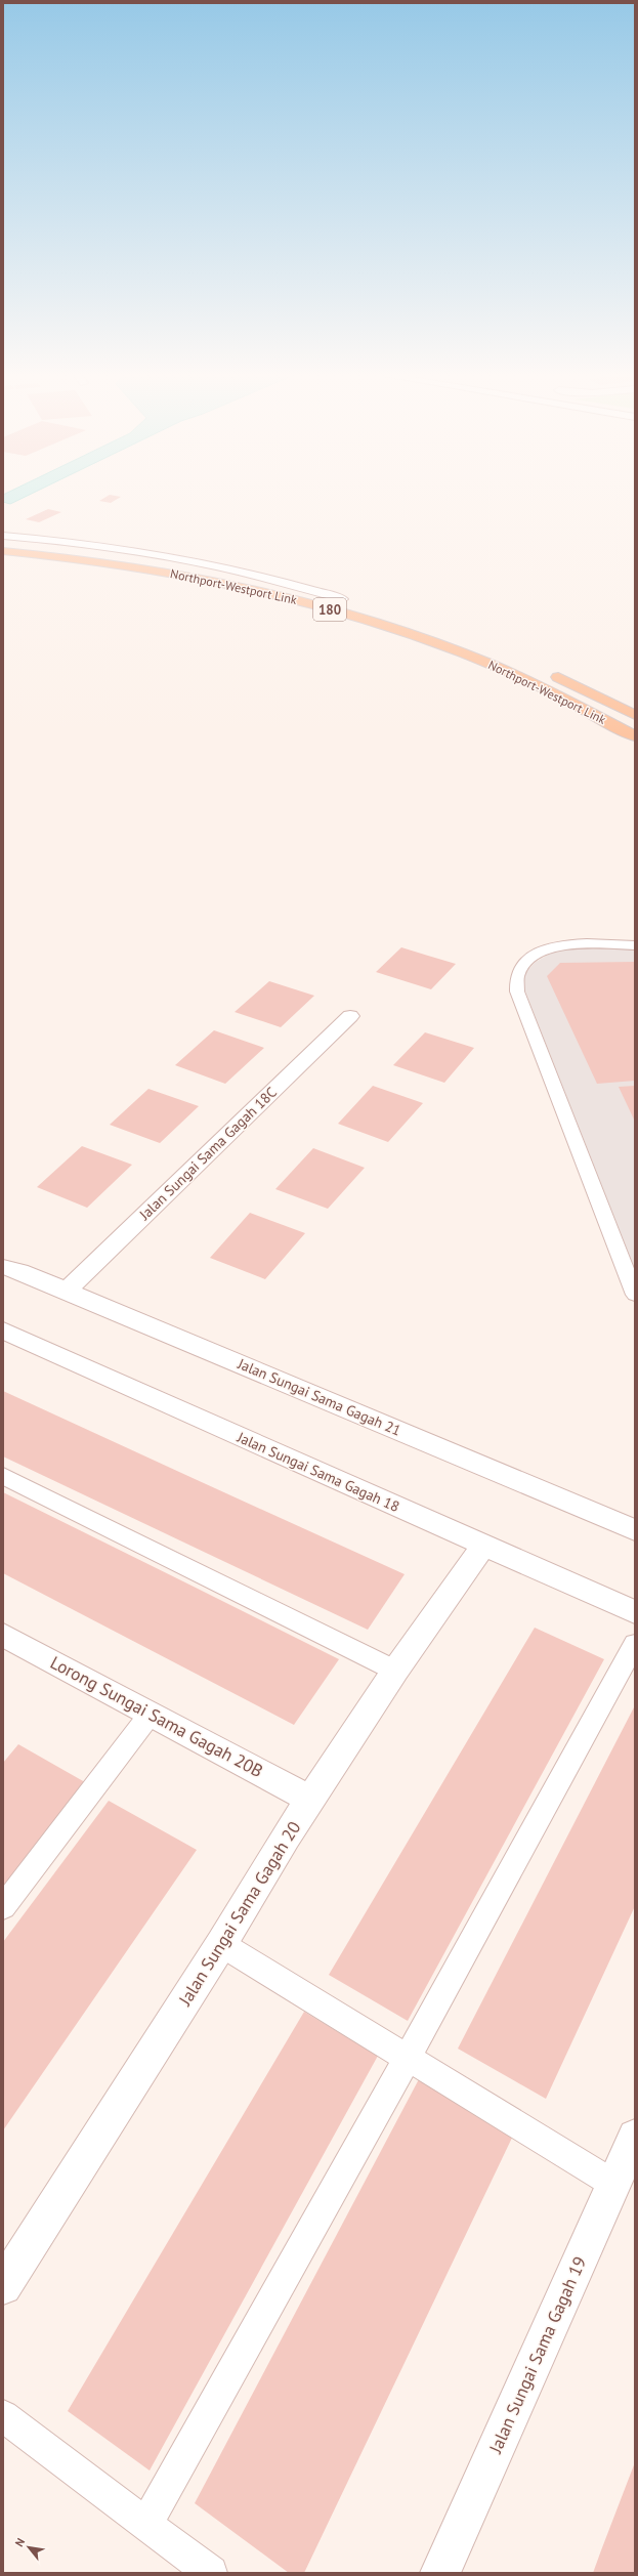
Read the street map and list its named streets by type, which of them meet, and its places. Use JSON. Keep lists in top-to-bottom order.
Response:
{
  "streets": {
    "main road": ["Northport-Westport Link", "180"],
    "street": [
      "Jalan Sungai Sama Gagah 18C",
      "Jalan Sungai Sama Gagah 21",
      "Jalan Sungai Sama Gagah 18",
      "Lorong Sungai Sama Gagah 20B",
      "Jalan Sungai Sama Gagah 20",
      "Jalan Sungai Sama Gagah 19"
    ]
  },
  "crossings": [
    ["Jalan Sungai Sama Gagah 18C", "Jalan Sungai Sama Gagah 21"],
    ["Jalan Sungai Sama Gagah 18", "Jalan Sungai Sama Gagah 20"],
    ["Lorong Sungai Sama Gagah 20B", "Jalan Sungai Sama Gagah 20"]
  ],
  "north": "top left"
}
